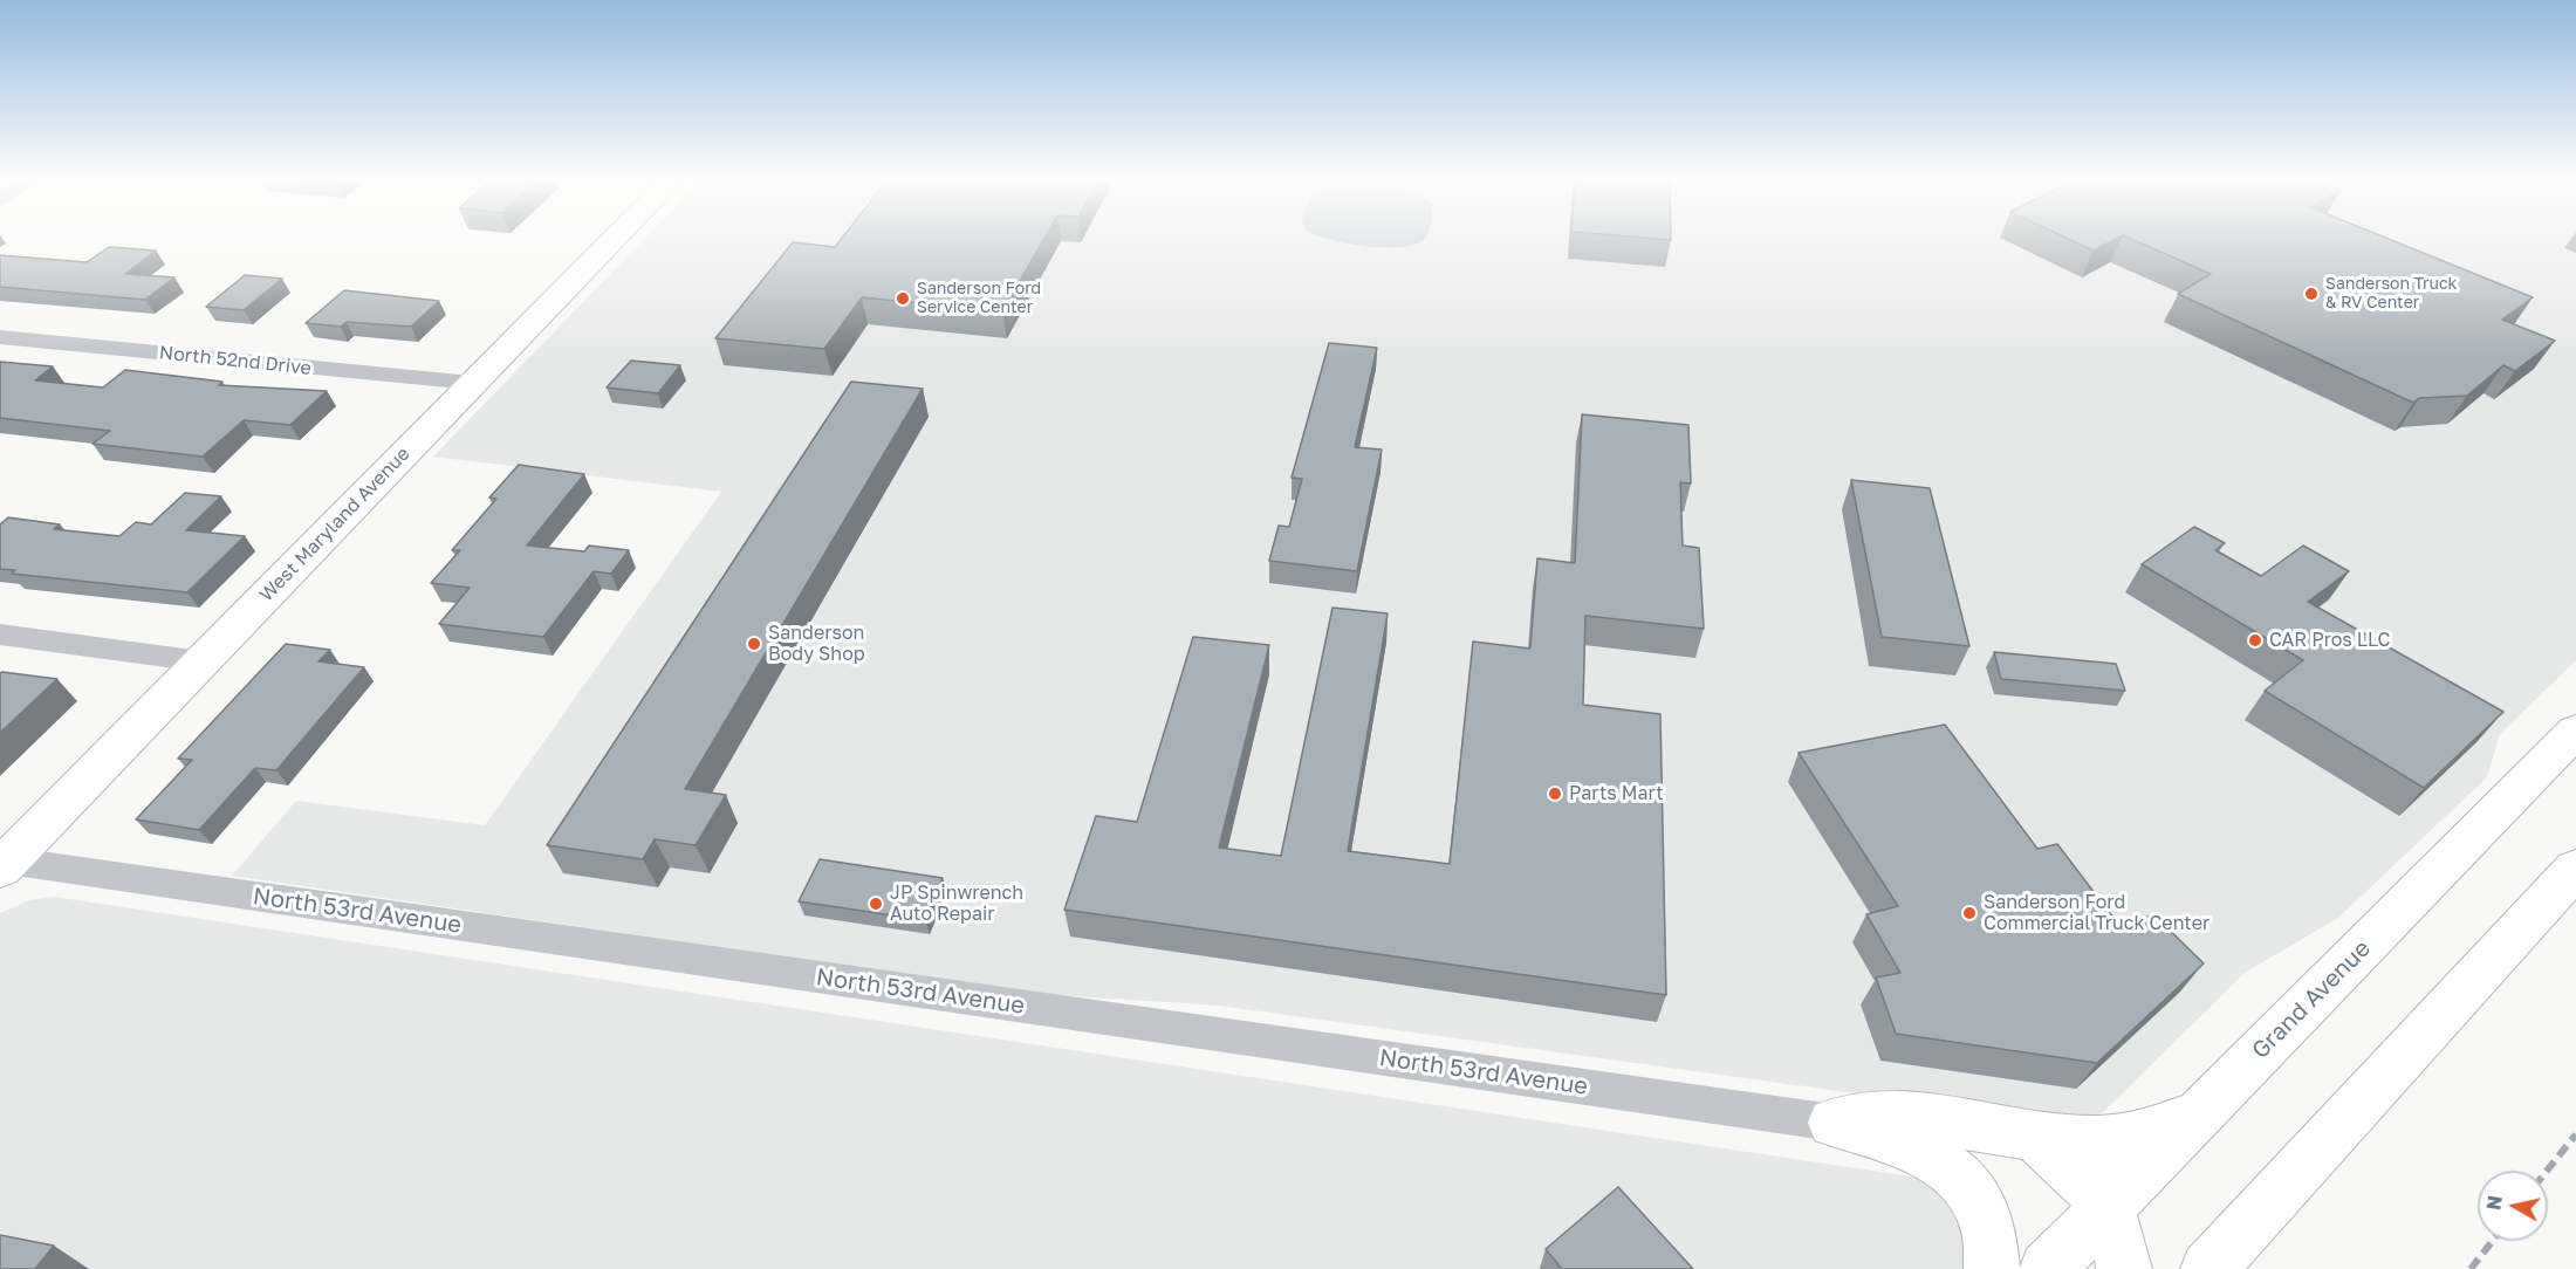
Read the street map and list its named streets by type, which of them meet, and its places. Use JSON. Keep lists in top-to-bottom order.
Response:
{
  "streets": {
    "main road": ["West Maryland Avenue", "Grand Avenue"],
    "street": ["North 52nd Drive", "North 53rd Avenue"]
  },
  "crossings": [
    ["North 52nd Drive", "West Maryland Avenue"],
    ["West Maryland Avenue", "North 53rd Avenue"]
  ],
  "places": [
    "Sanderson Truck & RV Center",
    "Sanderson Ford Service Center",
    "CAR Pros LLC",
    "Sanderson Body Shop",
    "Parts Mart",
    "JP Spinwrench Auto Repair",
    "Sanderson Ford Commercial Truck Center"
  ],
  "north": "left"
}
